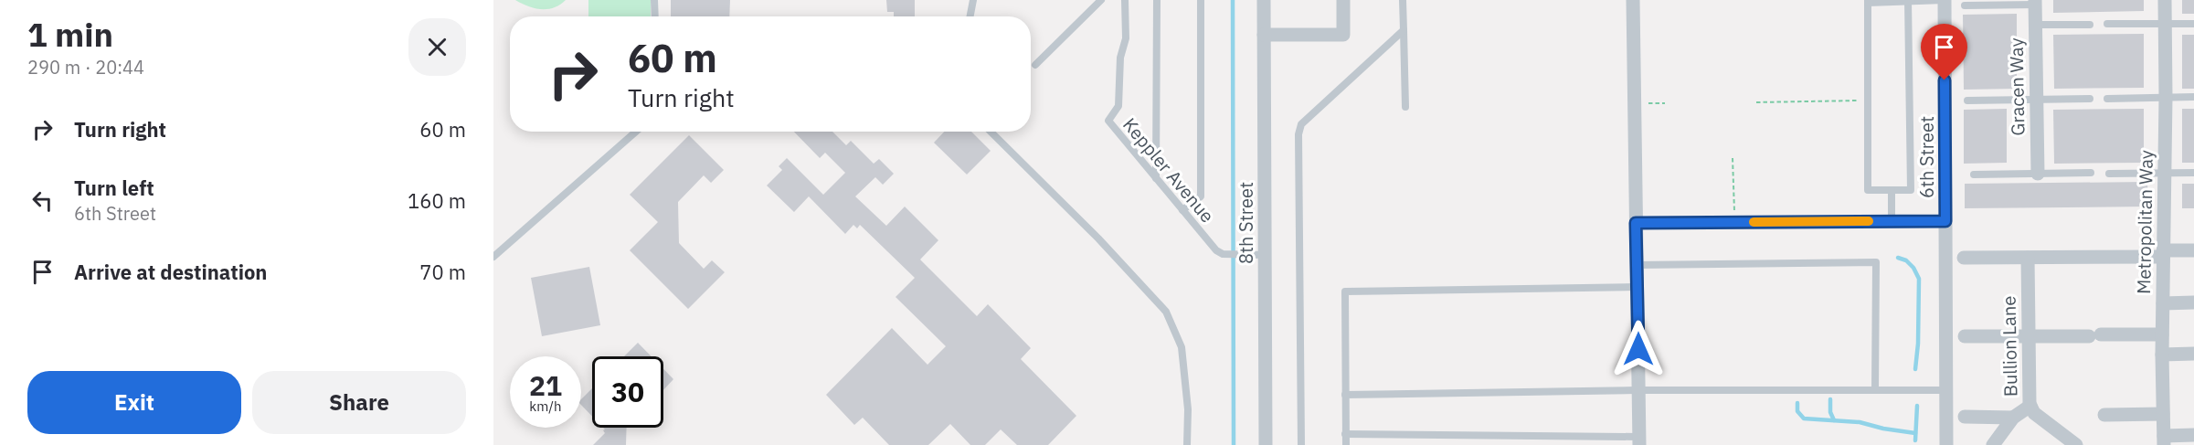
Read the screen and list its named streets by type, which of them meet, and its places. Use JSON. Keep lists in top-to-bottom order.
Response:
{
  "streets": {
    "street": [
      "Gracen Way",
      "6th Street",
      "Metropolitan Way",
      "8th Street",
      "Bullion Lane"
    ],
    "lane": ["Keppler Avenue"]
  },
  "crossings": [
    ["Keppler Avenue", "8th Street"]
  ],
  "page": {
    "heading": ["1 min", "290 m · 20:44"],
    "turn": ["60 m", "Turn right"],
    "list": [
      {
        "name": "Turn right",
        "value": "60 m"
      },
      {
        "name": "Turn left",
        "note": "6th Street",
        "value": "160 m"
      },
      {
        "name": "Arrive at destination",
        "value": "70 m"
      }
    ],
    "speed": "21 km/h",
    "limit": "30",
    "buttons": ["Exit", "Share"]
  }
}
